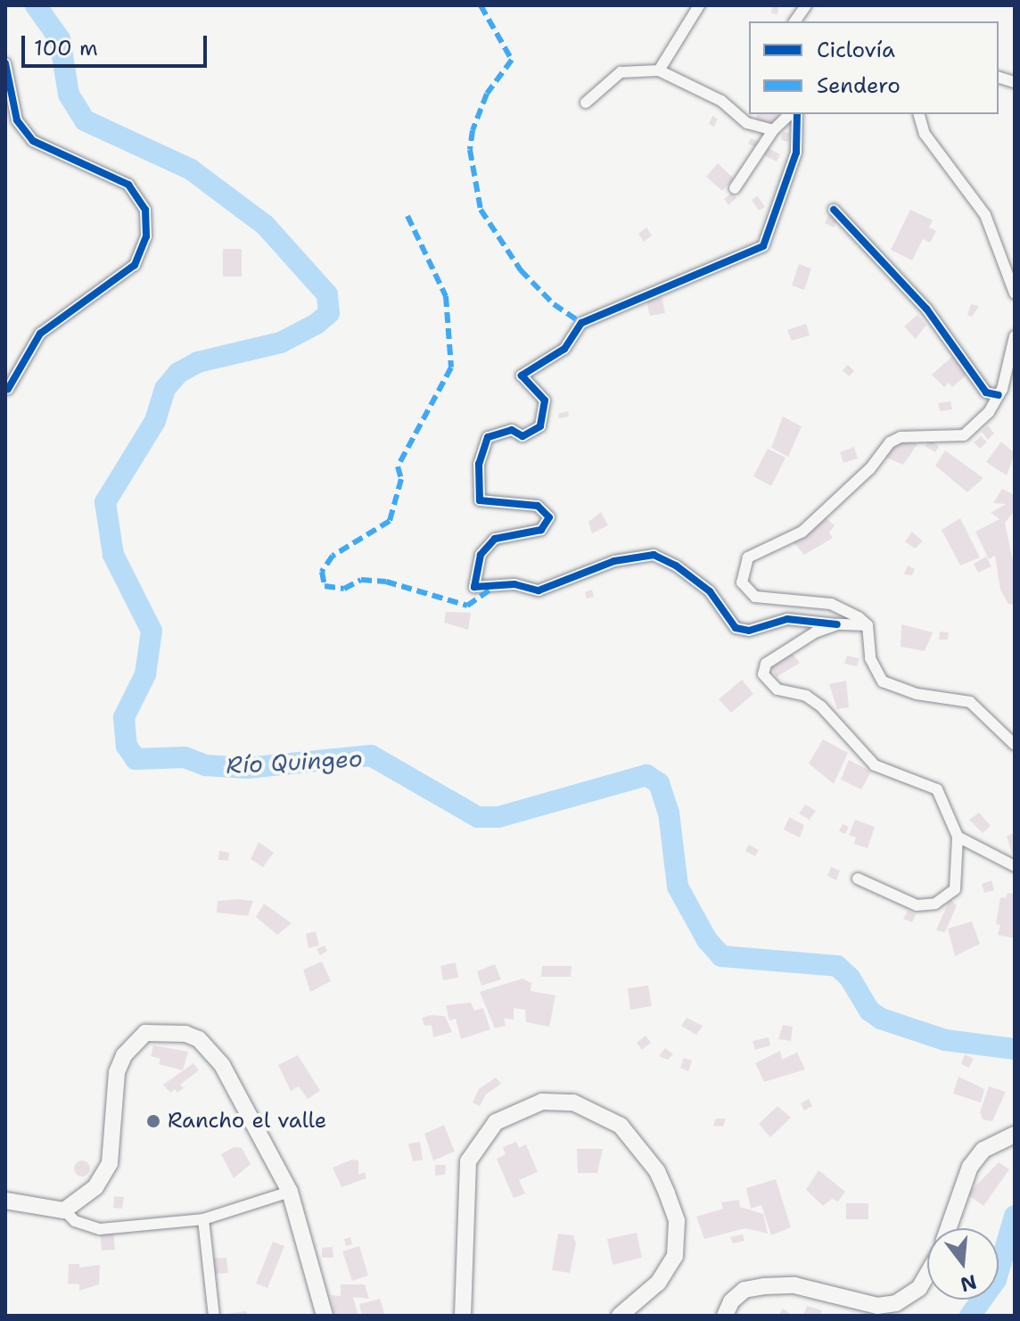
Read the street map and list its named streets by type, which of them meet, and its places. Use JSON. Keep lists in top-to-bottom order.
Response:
{
  "water": ["Río Quingeo"],
  "places": ["Rancho el valle"],
  "legend": ["Ciclovía", "Sendero"],
  "scale_bar": "100 m",
  "north": "bottom"
}
